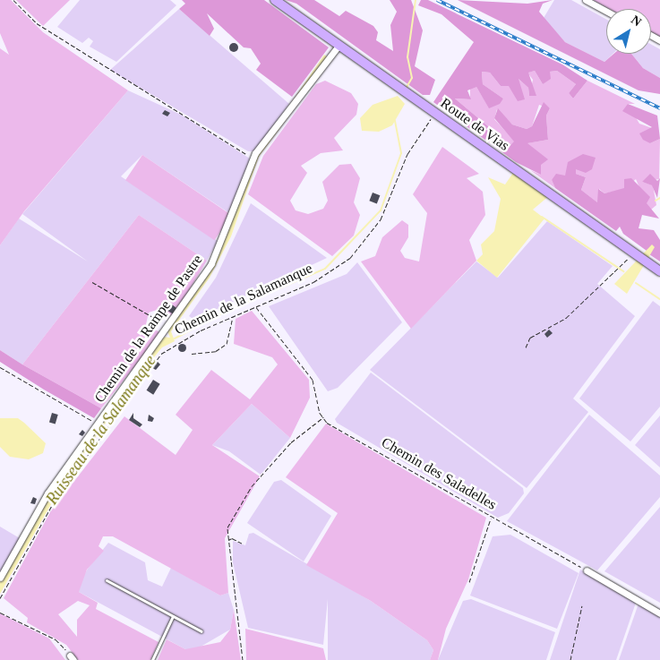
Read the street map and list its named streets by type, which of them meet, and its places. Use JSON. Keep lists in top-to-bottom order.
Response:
{
  "streets": {
    "main road": ["Route de Vias"],
    "street": ["Chemin de la Rampe de Pastre"],
    "path": ["Chemin de la Salamanque", "Chemin des Saladelles"]
  },
  "crossings": [
    ["Route de Vias", "Chemin de la Salamanque"],
    ["Route de Vias", "Chemin de la Rampe de Pastre"]
  ],
  "water": ["Ruisseau de la Salamanque"],
  "north": "top right"
}
